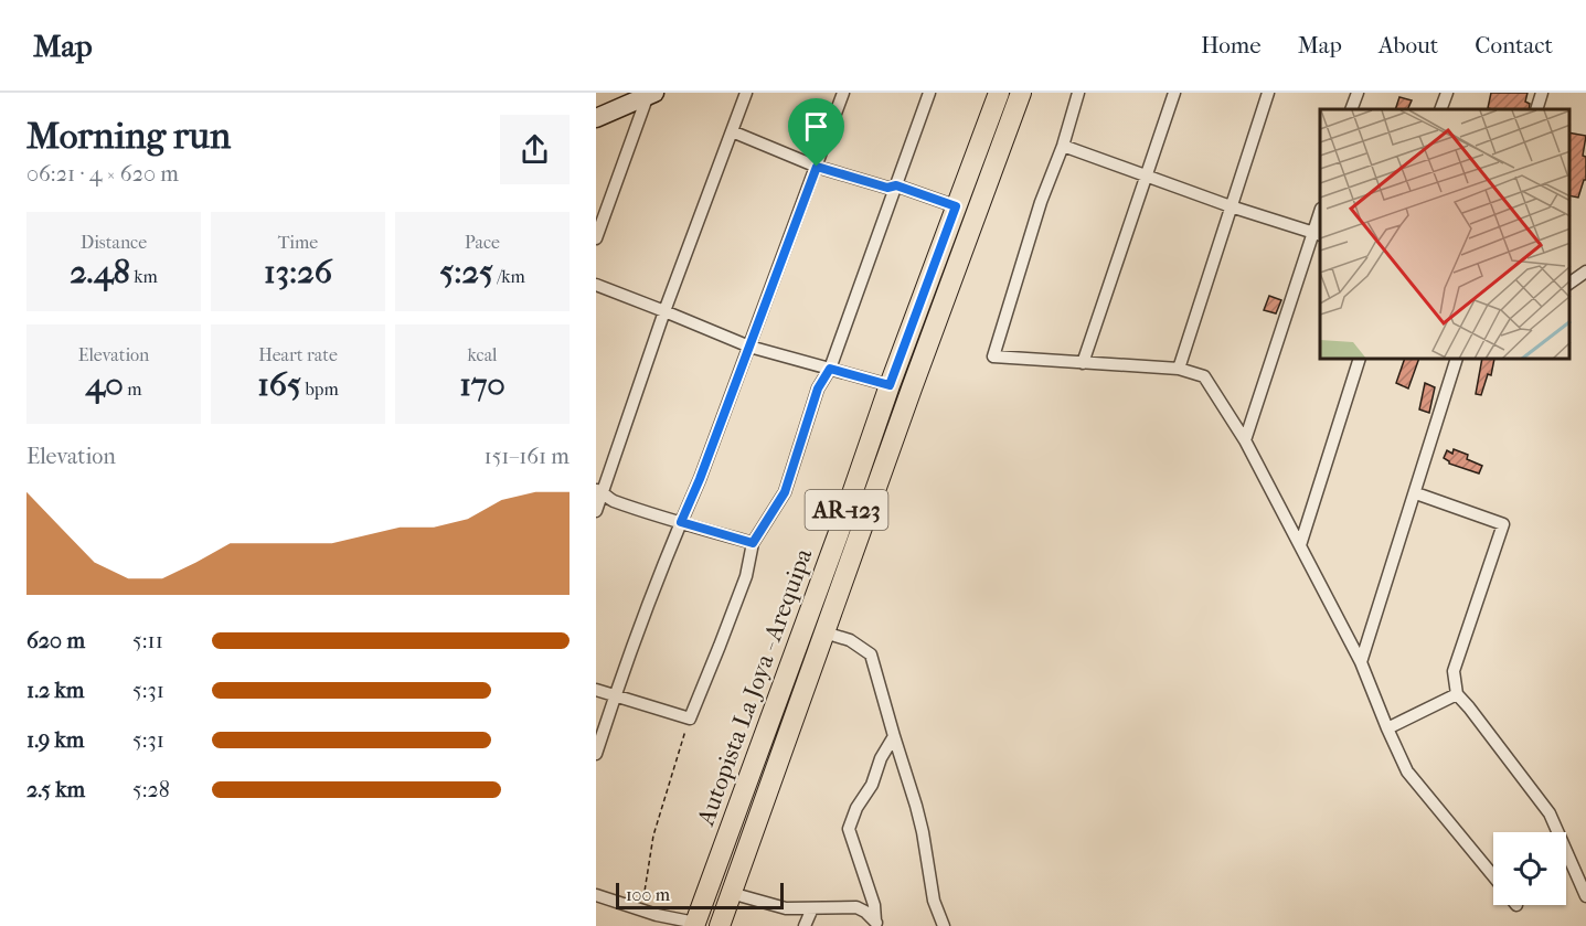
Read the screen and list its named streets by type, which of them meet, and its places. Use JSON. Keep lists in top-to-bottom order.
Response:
{
  "streets": {
    "main road": ["AR-123", "Autopista La Joya - Arequipa"]
  },
  "scale_bar": "100 m",
  "page": {
    "header": "Map",
    "nav": [
      "Home",
      "Map",
      "About",
      "Contact"
    ],
    "heading": ["Morning run", "06:21 · 4 × 620 m"],
    "stats": [
      ["Distance", "2.48 km"],
      ["Time", "13:26"],
      ["Pace", "5:25 /km"],
      ["Elevation", "40 m"],
      ["Heart rate", "165 bpm"],
      ["kcal", "170"]
    ],
    "chart": ["Elevation", "151–161 m"],
    "list": [
      {
        "name": "620 m",
        "note": "5:11"
      },
      {
        "name": "1.2 km",
        "note": "5:31"
      },
      {
        "name": "1.9 km",
        "note": "5:31"
      },
      {
        "name": "2.5 km",
        "note": "5:28"
      }
    ],
    "scale": "100 m"
  }
}
